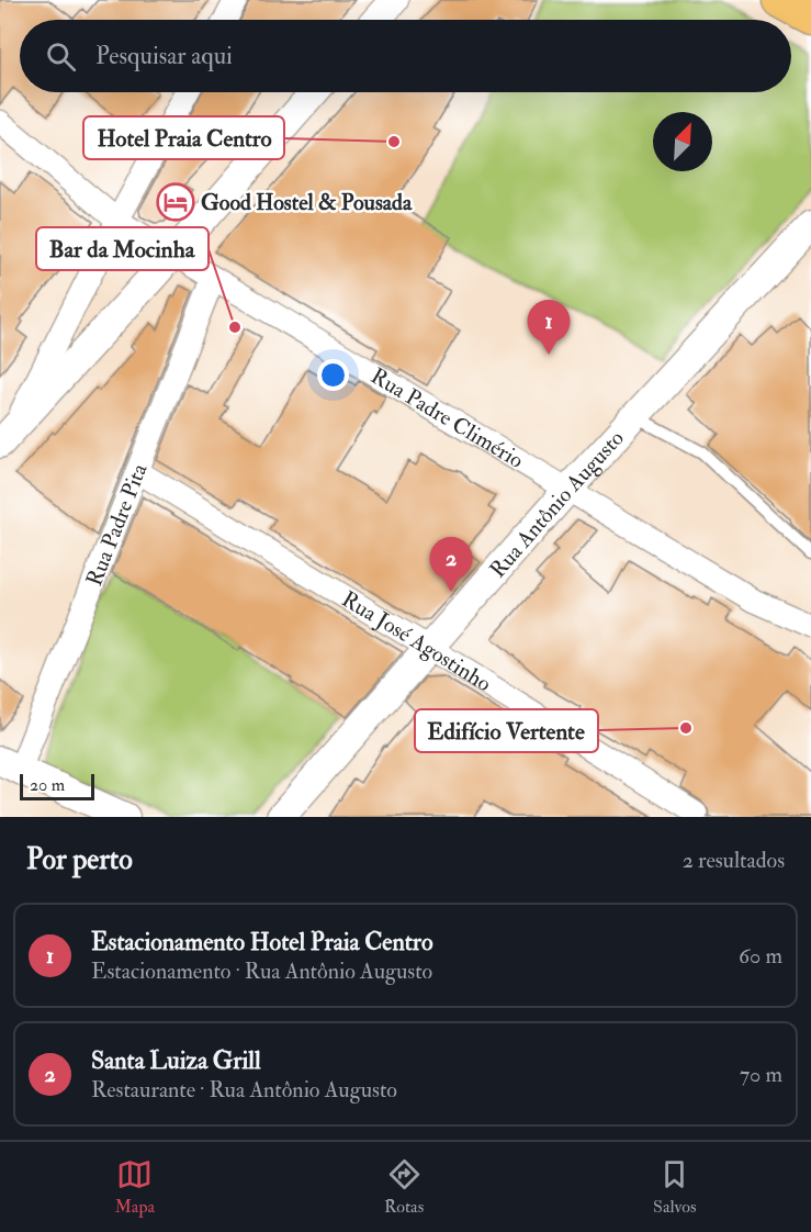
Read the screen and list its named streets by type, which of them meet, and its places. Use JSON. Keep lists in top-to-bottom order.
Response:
{
  "streets": {
    "street": [
      "Rua Padre Climério",
      "Rua Antônio Augusto",
      "Rua Padre Pita",
      "Rua José Agostinho"
    ]
  },
  "crossings": [
    ["Rua Padre Climério", "Rua Antônio Augusto"],
    ["Rua Padre Climério", "Rua Padre Pita"],
    ["Rua Antônio Augusto", "Rua José Agostinho"],
    ["Rua Padre Pita", "Rua José Agostinho"]
  ],
  "places": {
    "other": ["Hotel Praia Centro", "Bar da Mocinha", "Edifício Vertente"],
    "hotel": ["Good Hostel & Pousada"]
  },
  "scale_bar": "20 m",
  "north": "top right",
  "page": {
    "search": "Pesquisar aqui",
    "pins": ["1", "2"],
    "scale": "20 m",
    "heading": ["Por perto", "2 resultados"],
    "list": [
      {
        "mark": "1",
        "name": "Estacionamento Hotel Praia Centro",
        "note": "Estacionamento · Rua Antônio Augusto",
        "value": "60 m"
      },
      {
        "mark": "2",
        "name": "Santa Luiza Grill",
        "note": "Restaurante · Rua Antônio Augusto",
        "value": "70 m"
      }
    ],
    "nav": ["Mapa", "Rotas", "Salvos"]
  }
}
